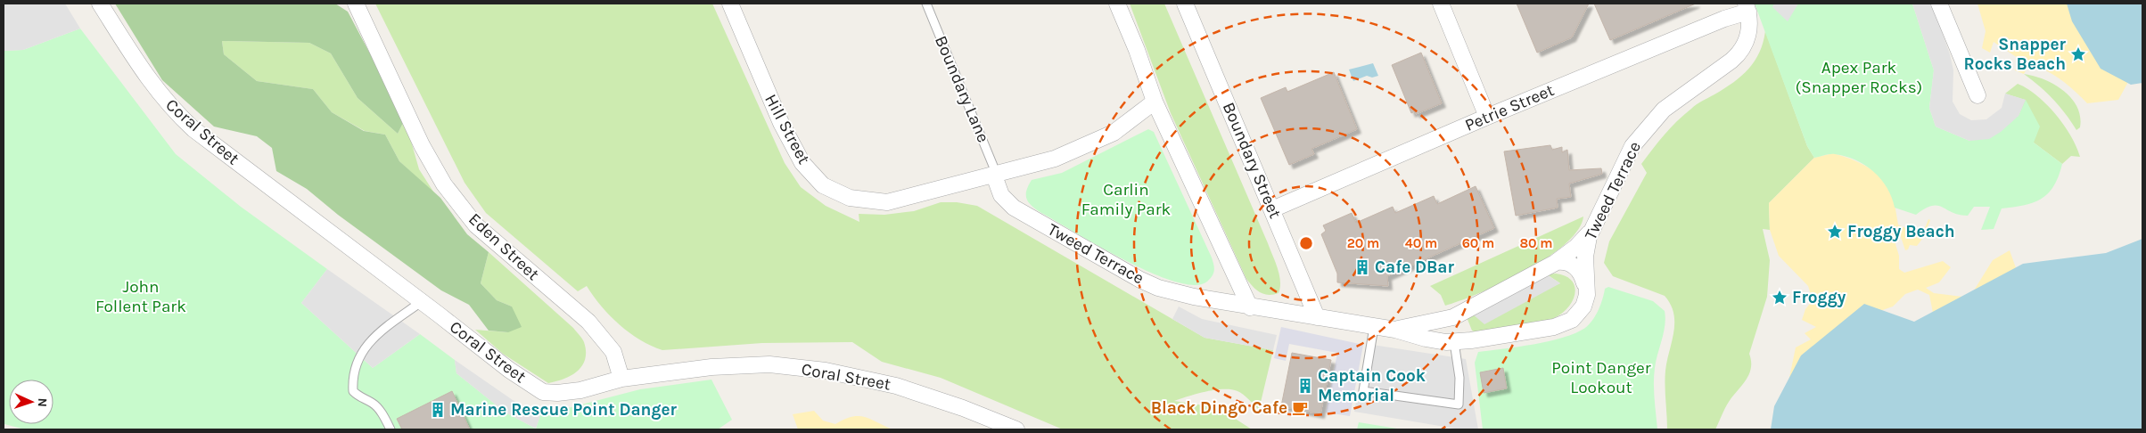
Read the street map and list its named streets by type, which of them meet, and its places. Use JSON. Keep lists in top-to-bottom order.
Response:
{
  "streets": {
    "street": [
      "Petrie Street",
      "Hill Street",
      "Coral Street",
      "Boundary Street",
      "Tweed Terrace",
      "Eden Street"
    ],
    "lane": ["Boundary Lane"]
  },
  "crossings": [
    ["Boundary Lane", "Hill Street"],
    ["Boundary Lane", "Tweed Terrace"],
    ["Petrie Street", "Boundary Street"],
    ["Petrie Street", "Tweed Terrace"],
    ["Hill Street", "Tweed Terrace"],
    ["Coral Street", "Eden Street"],
    ["Boundary Street", "Tweed Terrace"]
  ],
  "parks": [
    "Apex Park (Snapper Rocks)",
    "Carlin Family Park",
    "John Follent Park",
    "Point Danger Lookout"
  ],
  "places": {
    "place": ["Snapper Rocks Beach", "Froggy Beach", "Froggy"],
    "building": ["Cafe DBar", "Captain Cook Memorial", "Marine Rescue Point Danger"],
    "cafe": ["Black Dingo Cafe"]
  },
  "north": "right",
  "rings": [
    "20 m",
    "40 m",
    "60 m",
    "80 m"
  ]
}
